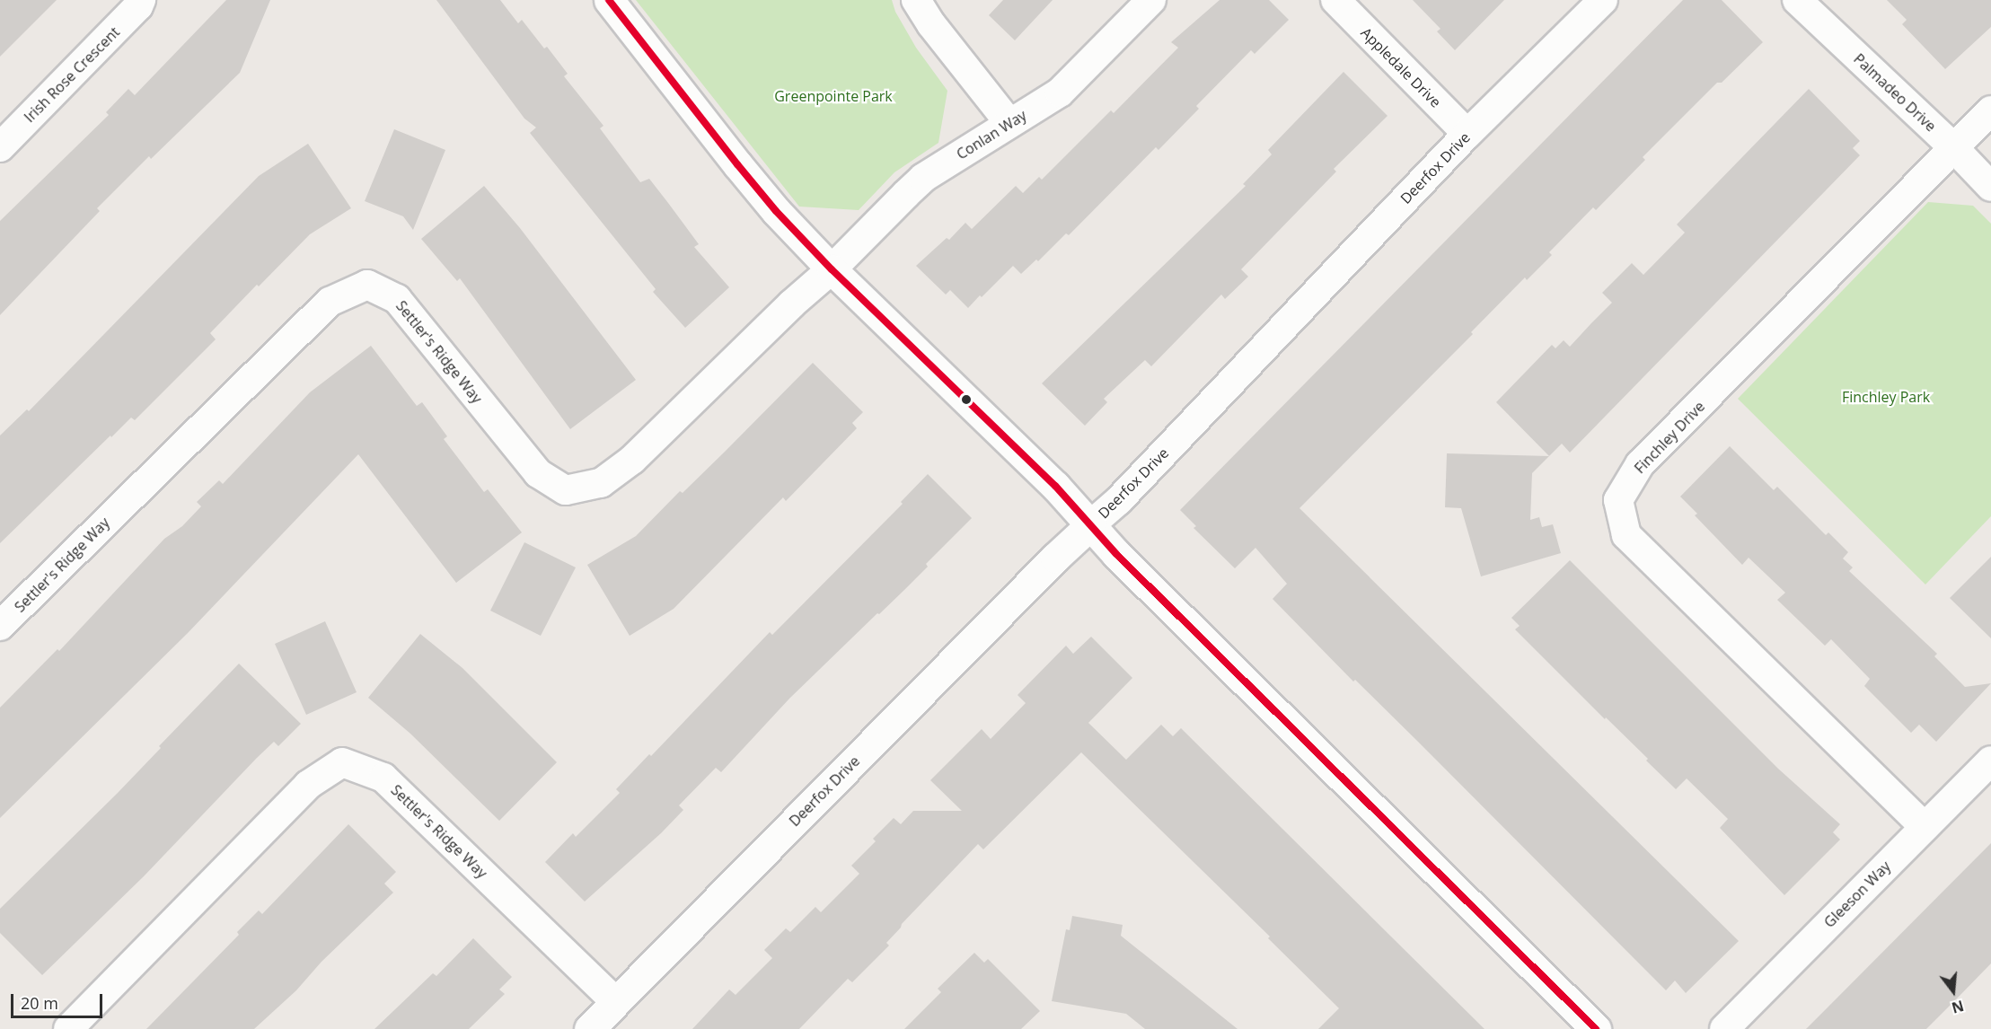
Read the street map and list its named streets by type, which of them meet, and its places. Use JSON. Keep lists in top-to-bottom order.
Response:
{
  "streets": {
    "street": [
      "Appledale Drive",
      "Irish Rose Crescent",
      "Palmadeo Drive",
      "Conlan Way",
      "Deerfox Drive",
      "Settler's Ridge Way",
      "Finchley Drive",
      "Gleeson Way"
    ]
  },
  "crossings": [
    ["Appledale Drive", "Deerfox Drive"],
    ["Palmadeo Drive", "Finchley Drive"],
    ["Conlan Way", "Settler's Ridge Way"],
    ["Deerfox Drive", "Settler's Ridge Way"],
    ["Finchley Drive", "Gleeson Way"]
  ],
  "parks": ["Greenpointe Park", "Finchley Park"],
  "scale_bar": "20 m",
  "north": "bottom"
}
